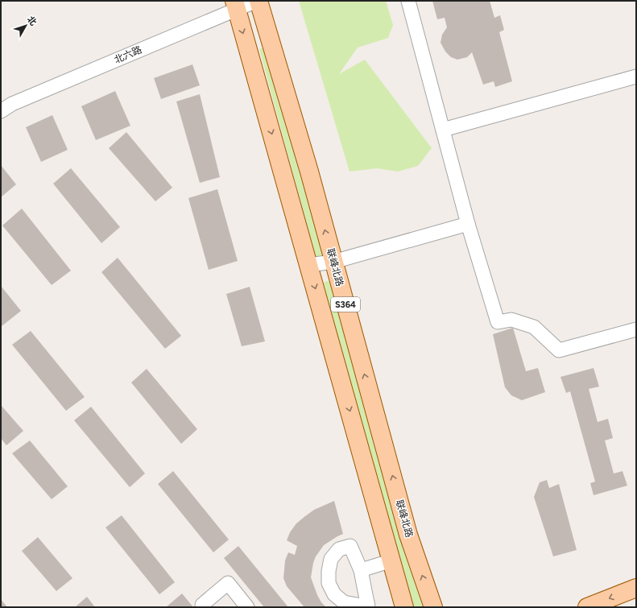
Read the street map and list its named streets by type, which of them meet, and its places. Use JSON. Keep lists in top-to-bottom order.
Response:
{
  "streets": {
    "main road": ["联峰北路", "S364"],
    "street": ["北六路"]
  },
  "crossings": [
    ["北六路", "联峰北路"],
    ["北六路", "S364"]
  ],
  "north": "top right"
}
